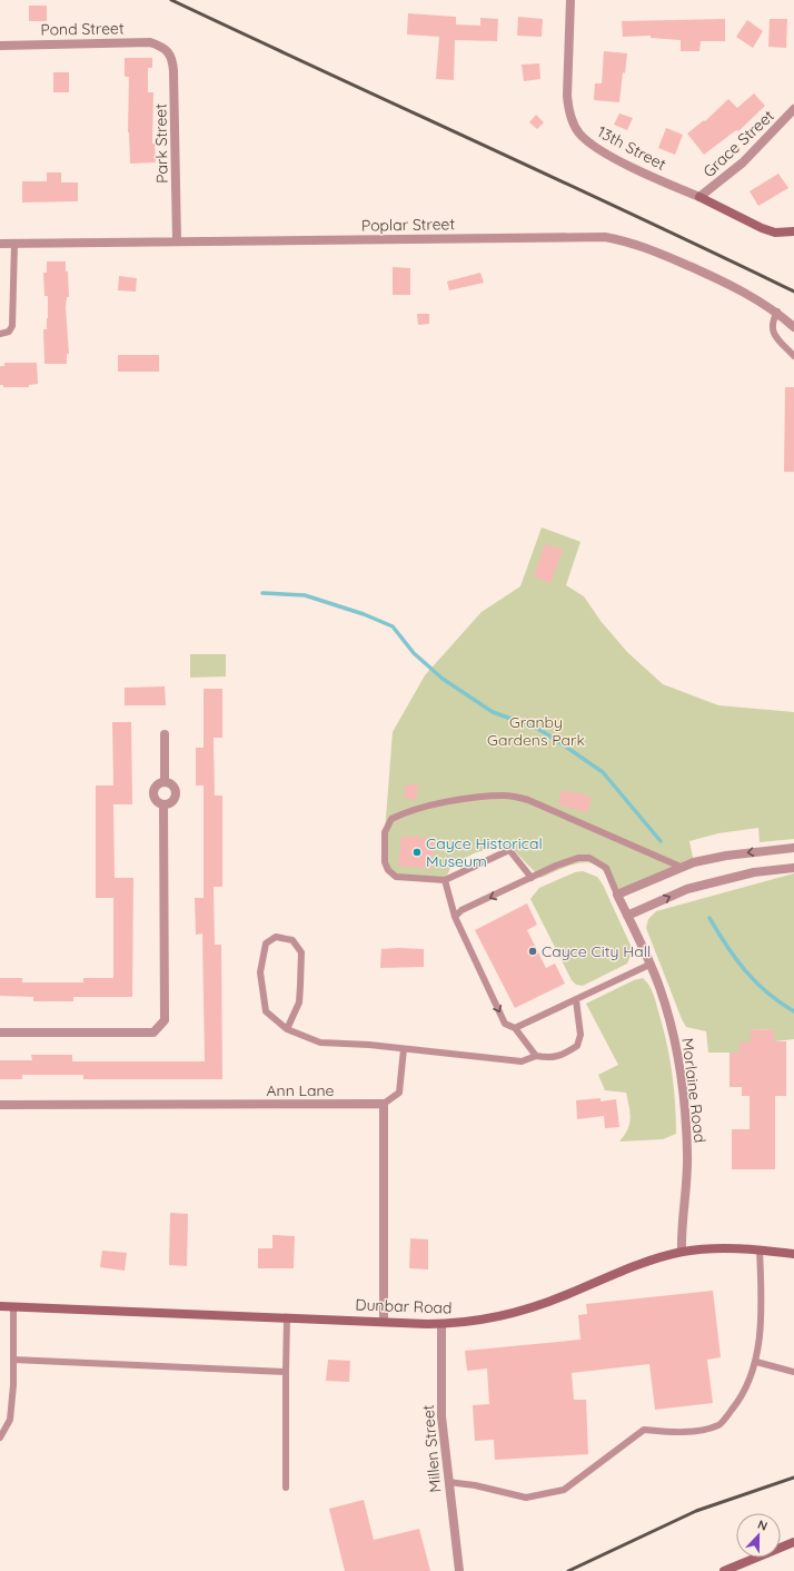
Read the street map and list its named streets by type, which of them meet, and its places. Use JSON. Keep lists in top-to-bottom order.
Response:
{
  "streets": {
    "street": [
      "Pond Street",
      "Park Street",
      "Grace Street",
      "13th Street",
      "Poplar Street",
      "Ann Lane",
      "Morlaine Road",
      "Dunbar Road",
      "Millen Street"
    ]
  },
  "crossings": [
    ["Pond Street", "Park Street"],
    ["Park Street", "Poplar Street"],
    ["Grace Street", "13th Street"],
    ["Morlaine Road", "Dunbar Road"],
    ["Dunbar Road", "Millen Street"]
  ],
  "parks": ["Granby Gardens Park"],
  "places": ["Cayce Historical Museum", "Cayce City Hall"],
  "north": "top"
}
